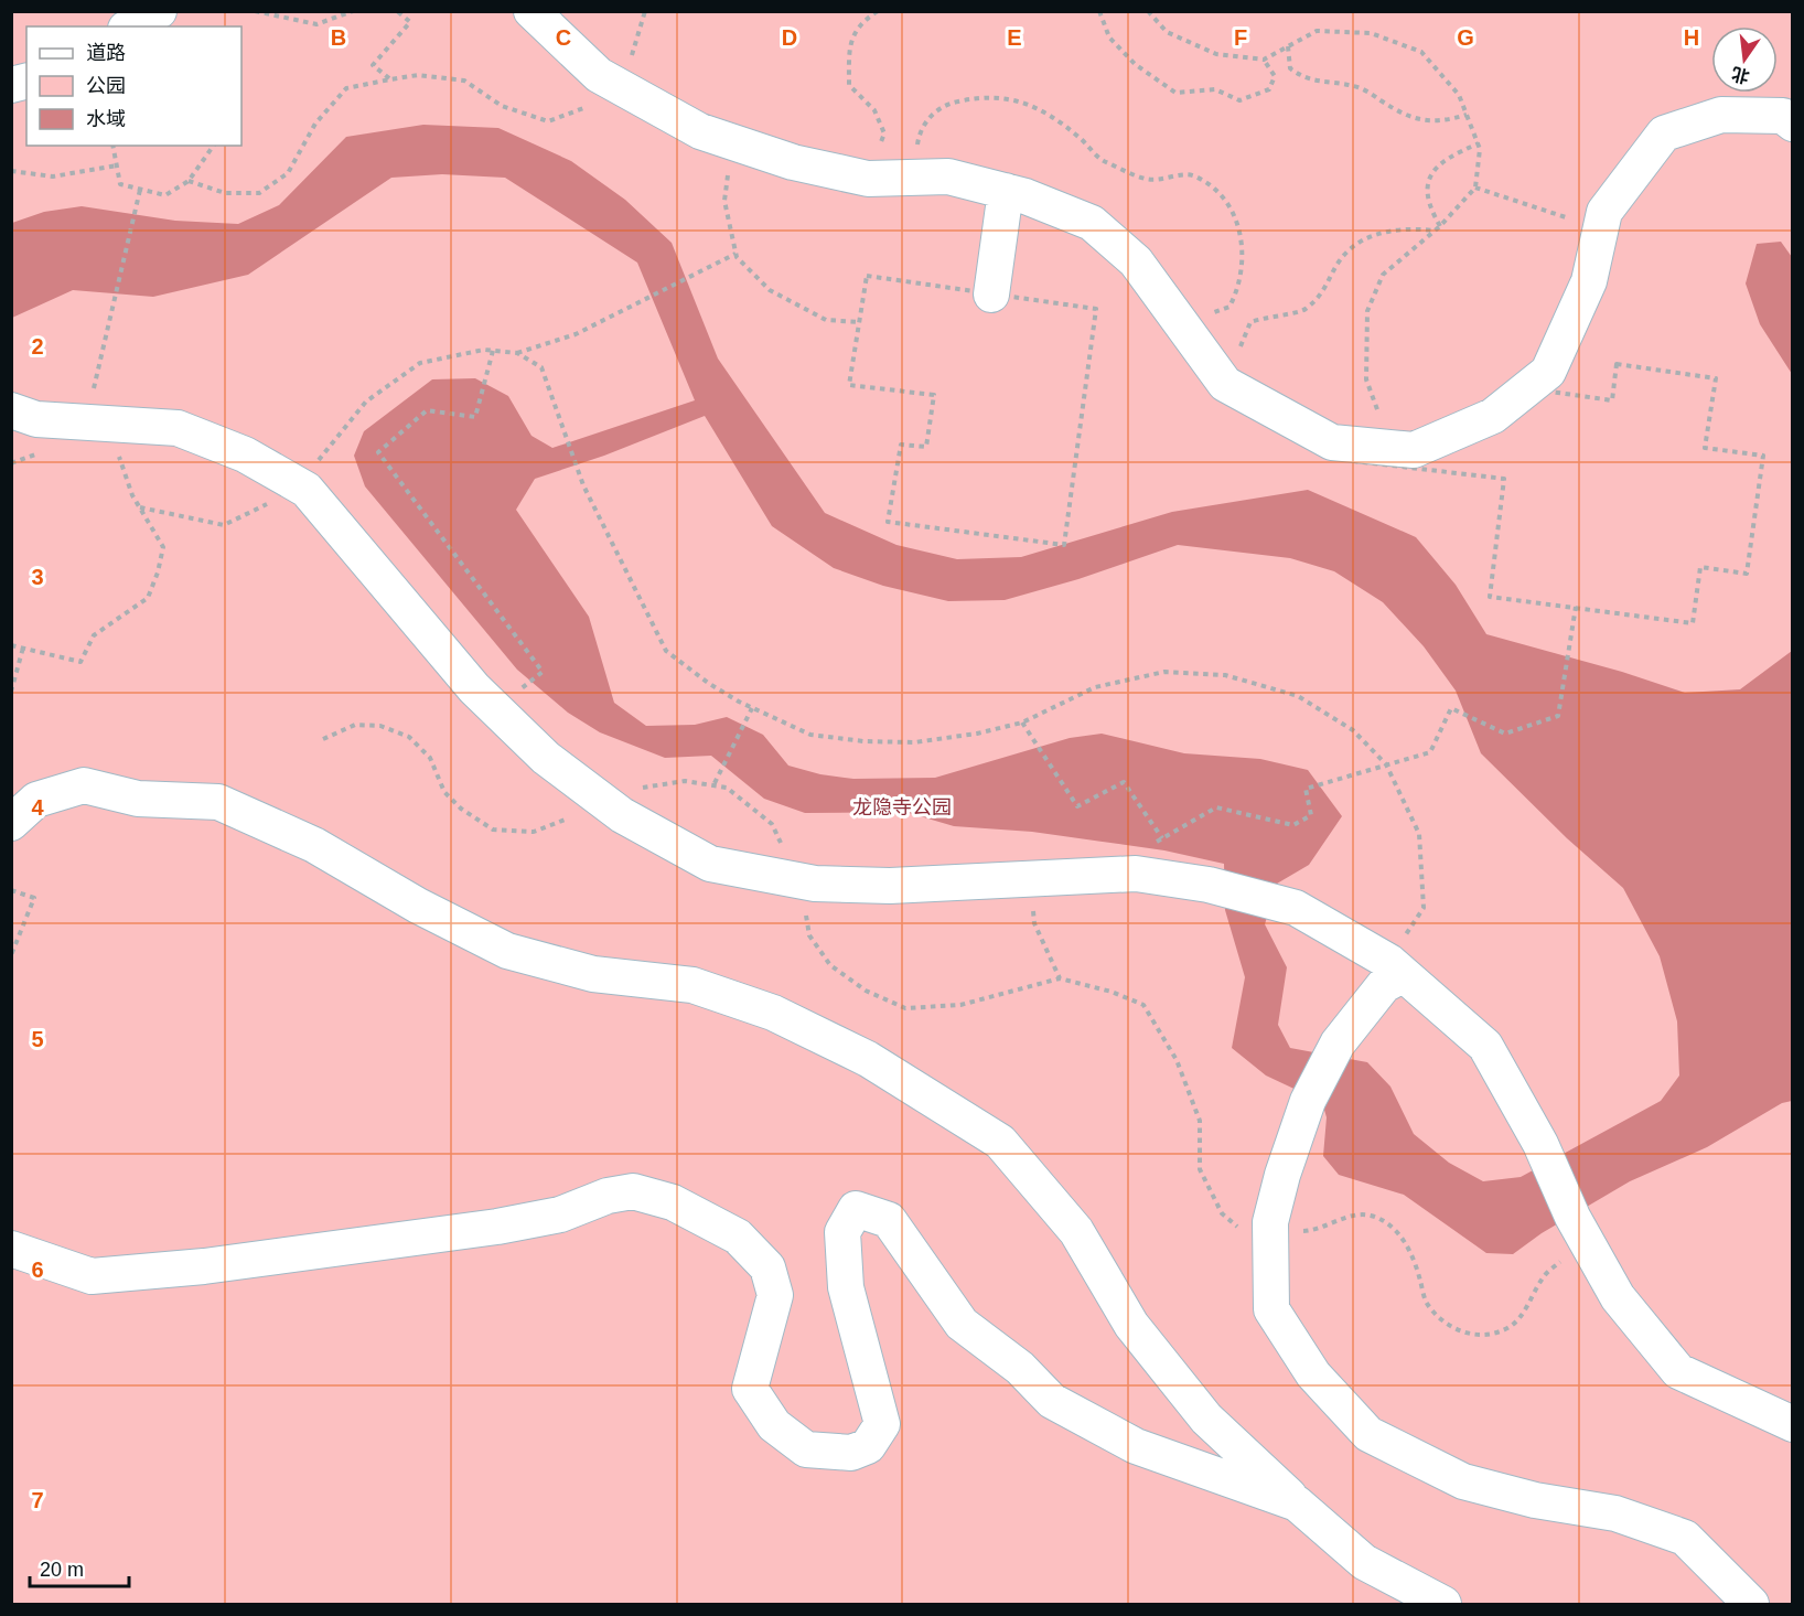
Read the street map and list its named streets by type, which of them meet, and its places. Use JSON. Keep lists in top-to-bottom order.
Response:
{
  "parks": ["龙隐寺公园"],
  "legend": ["道路", "公园", "水域"],
  "scale_bar": "20 m",
  "north": "bottom",
  "grid": {
    "columns": [
      "B",
      "C",
      "D",
      "E",
      "F",
      "G",
      "H"
    ],
    "rows": [
      "2",
      "3",
      "4",
      "5",
      "6",
      "7"
    ]
  }
}
